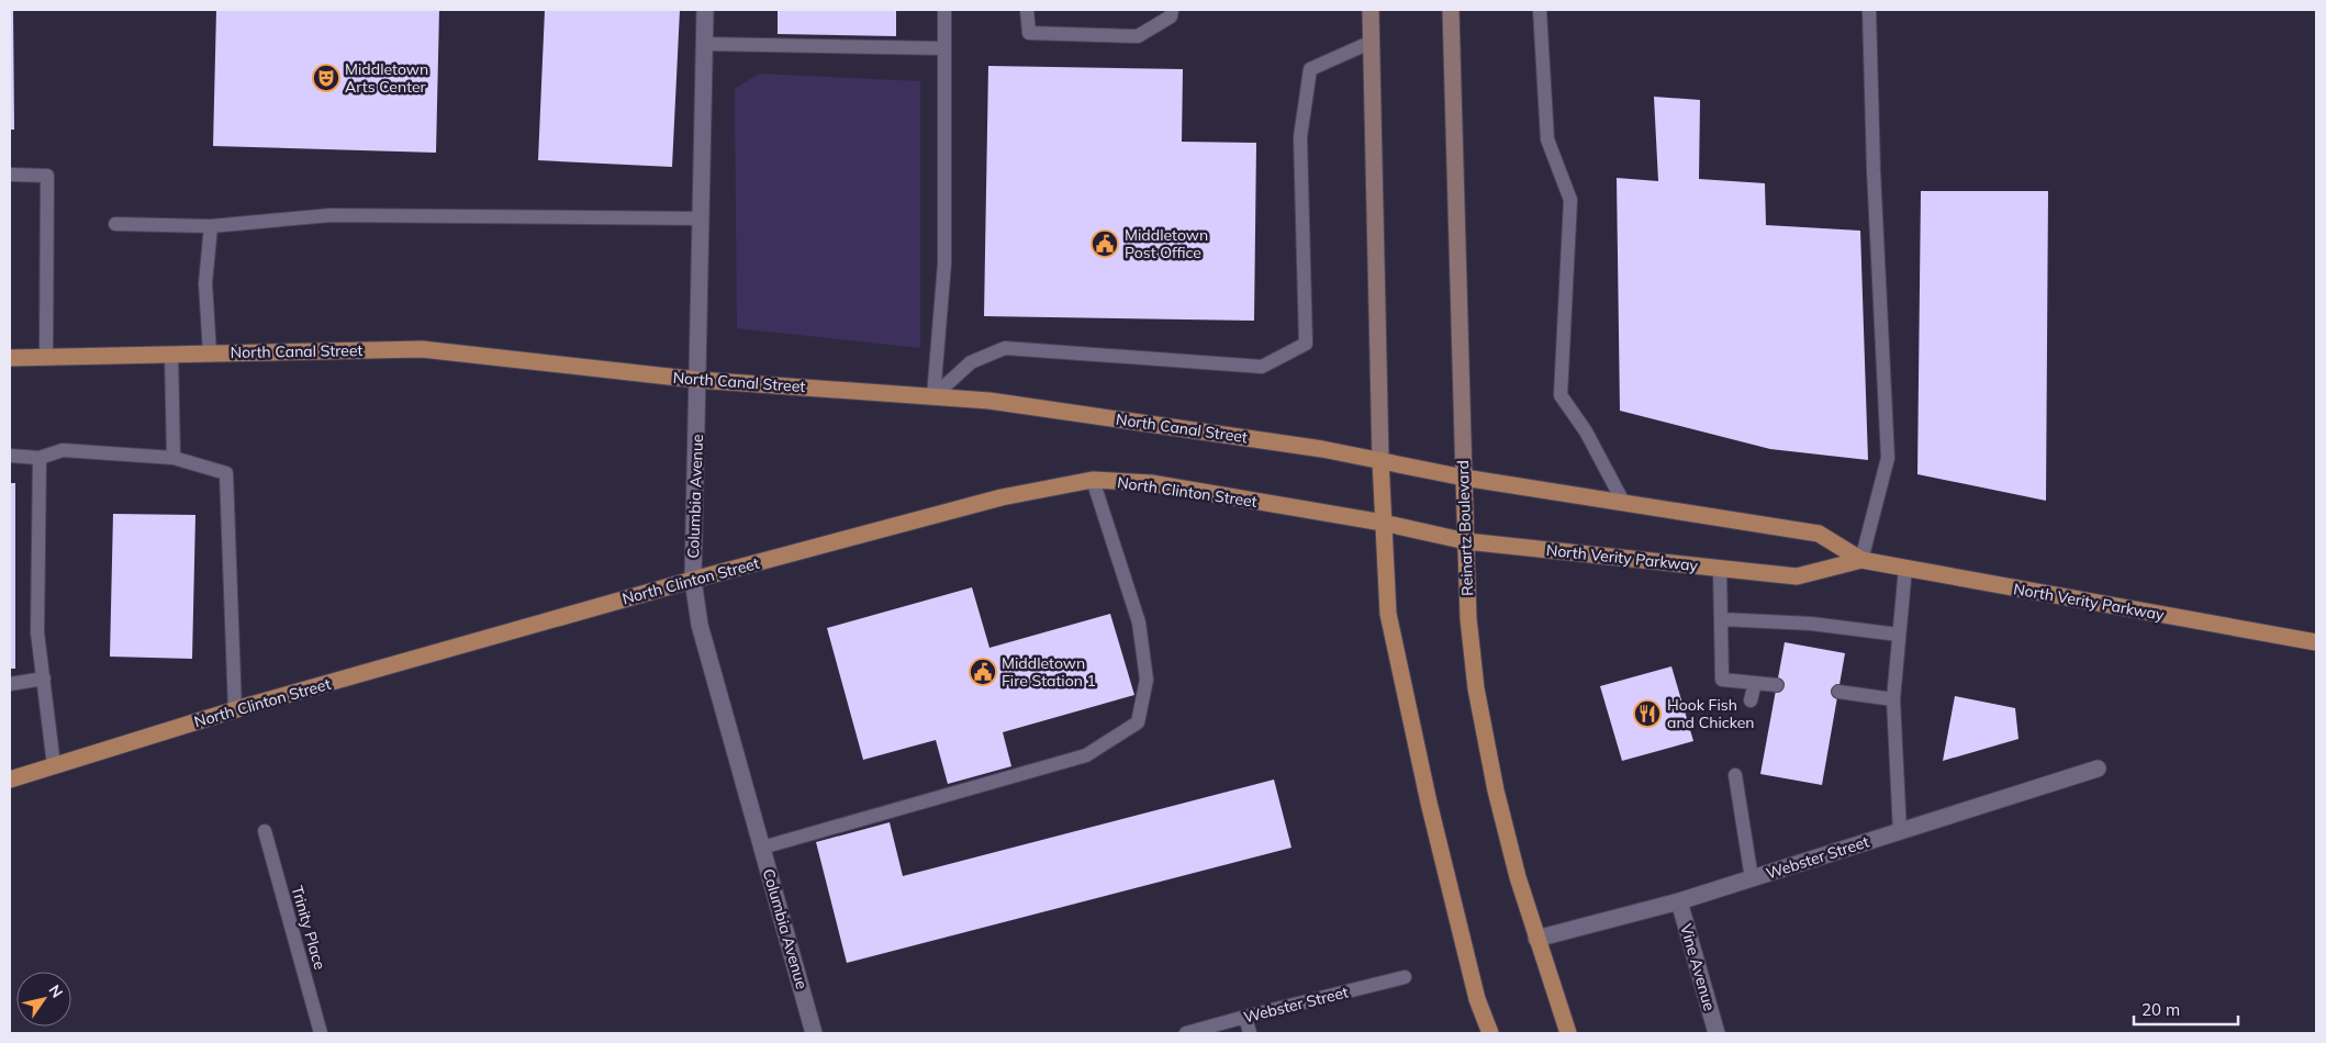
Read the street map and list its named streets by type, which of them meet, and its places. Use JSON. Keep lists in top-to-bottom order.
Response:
{
  "streets": {
    "main road": [
      "North Canal Street",
      "North Clinton Street",
      "Reinartz Boulevard",
      "North Verity Parkway"
    ],
    "street": ["Columbia Avenue", "Webster Street", "Vine Avenue"],
    "lane": ["Trinity Place"]
  },
  "crossings": [
    ["North Canal Street", "Columbia Avenue"],
    ["North Canal Street", "Reinartz Boulevard"],
    ["North Canal Street", "North Verity Parkway"],
    ["North Clinton Street", "Columbia Avenue"],
    ["North Clinton Street", "North Verity Parkway"],
    ["Reinartz Boulevard", "North Verity Parkway"],
    ["Reinartz Boulevard", "Webster Street"],
    ["Webster Street", "Vine Avenue"]
  ],
  "places": {
    "theatre": ["Middletown Arts Center"],
    "public building": ["Middletown Post Office", "Middletown Fire Station 1"],
    "restaurant": ["Hook Fish and Chicken"]
  },
  "scale_bar": "20 m",
  "north": "top right"
}
